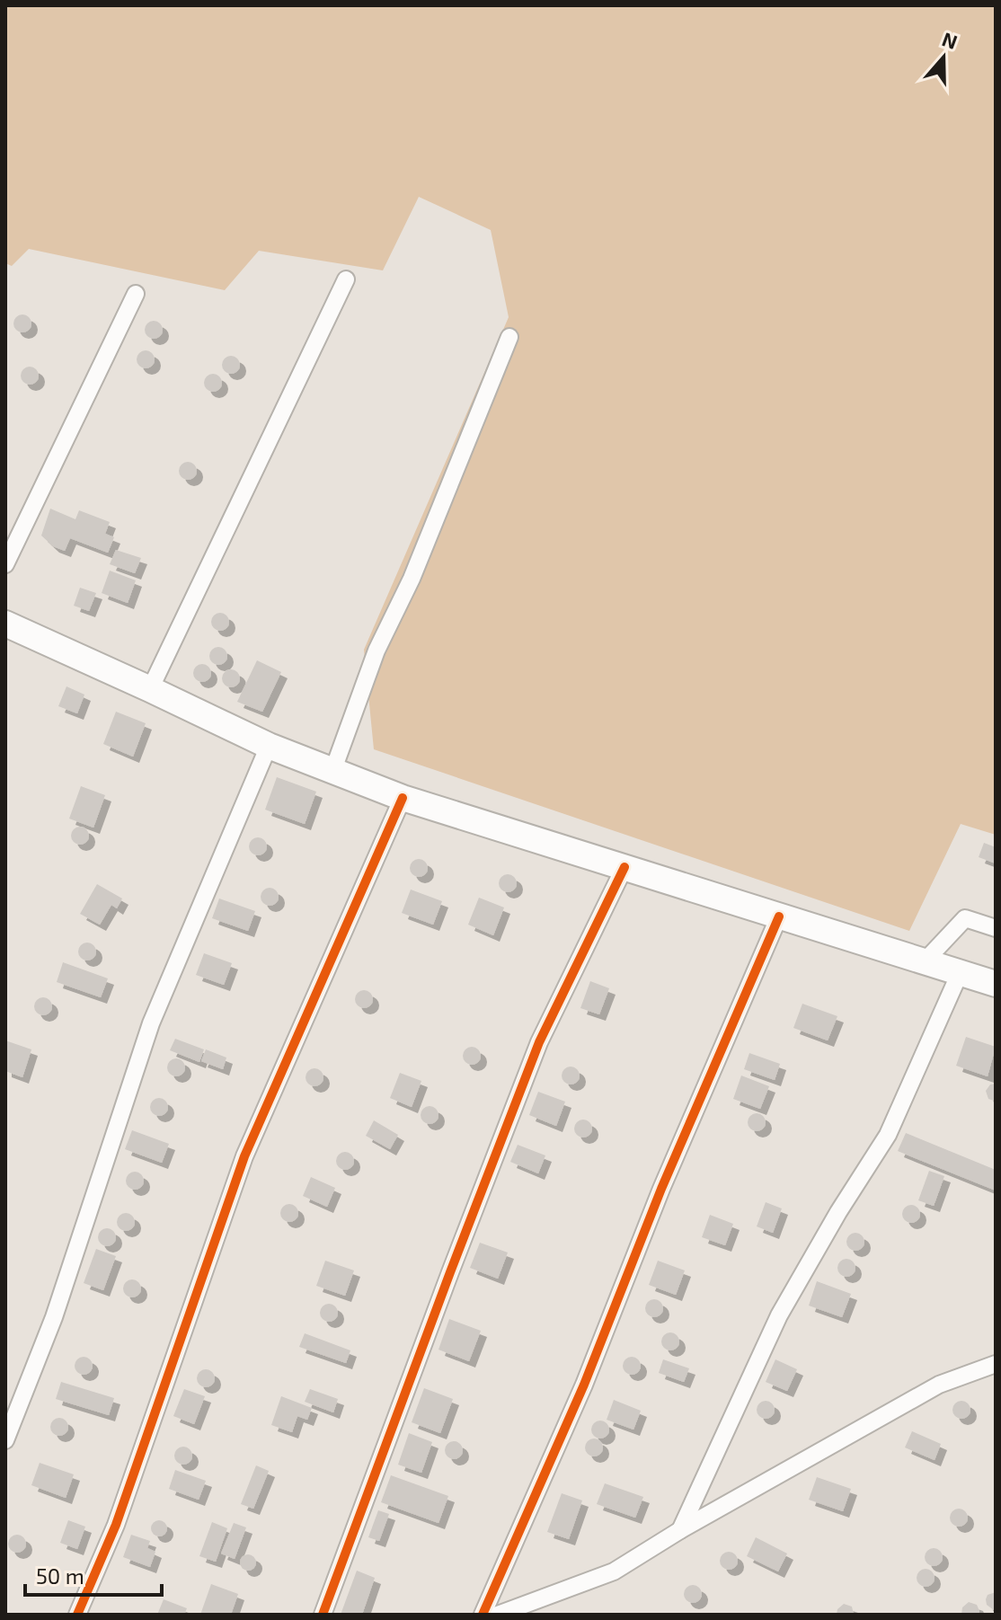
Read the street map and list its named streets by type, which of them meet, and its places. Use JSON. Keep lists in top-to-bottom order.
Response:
{
  "scale_bar": "50 m",
  "north": "top"
}
